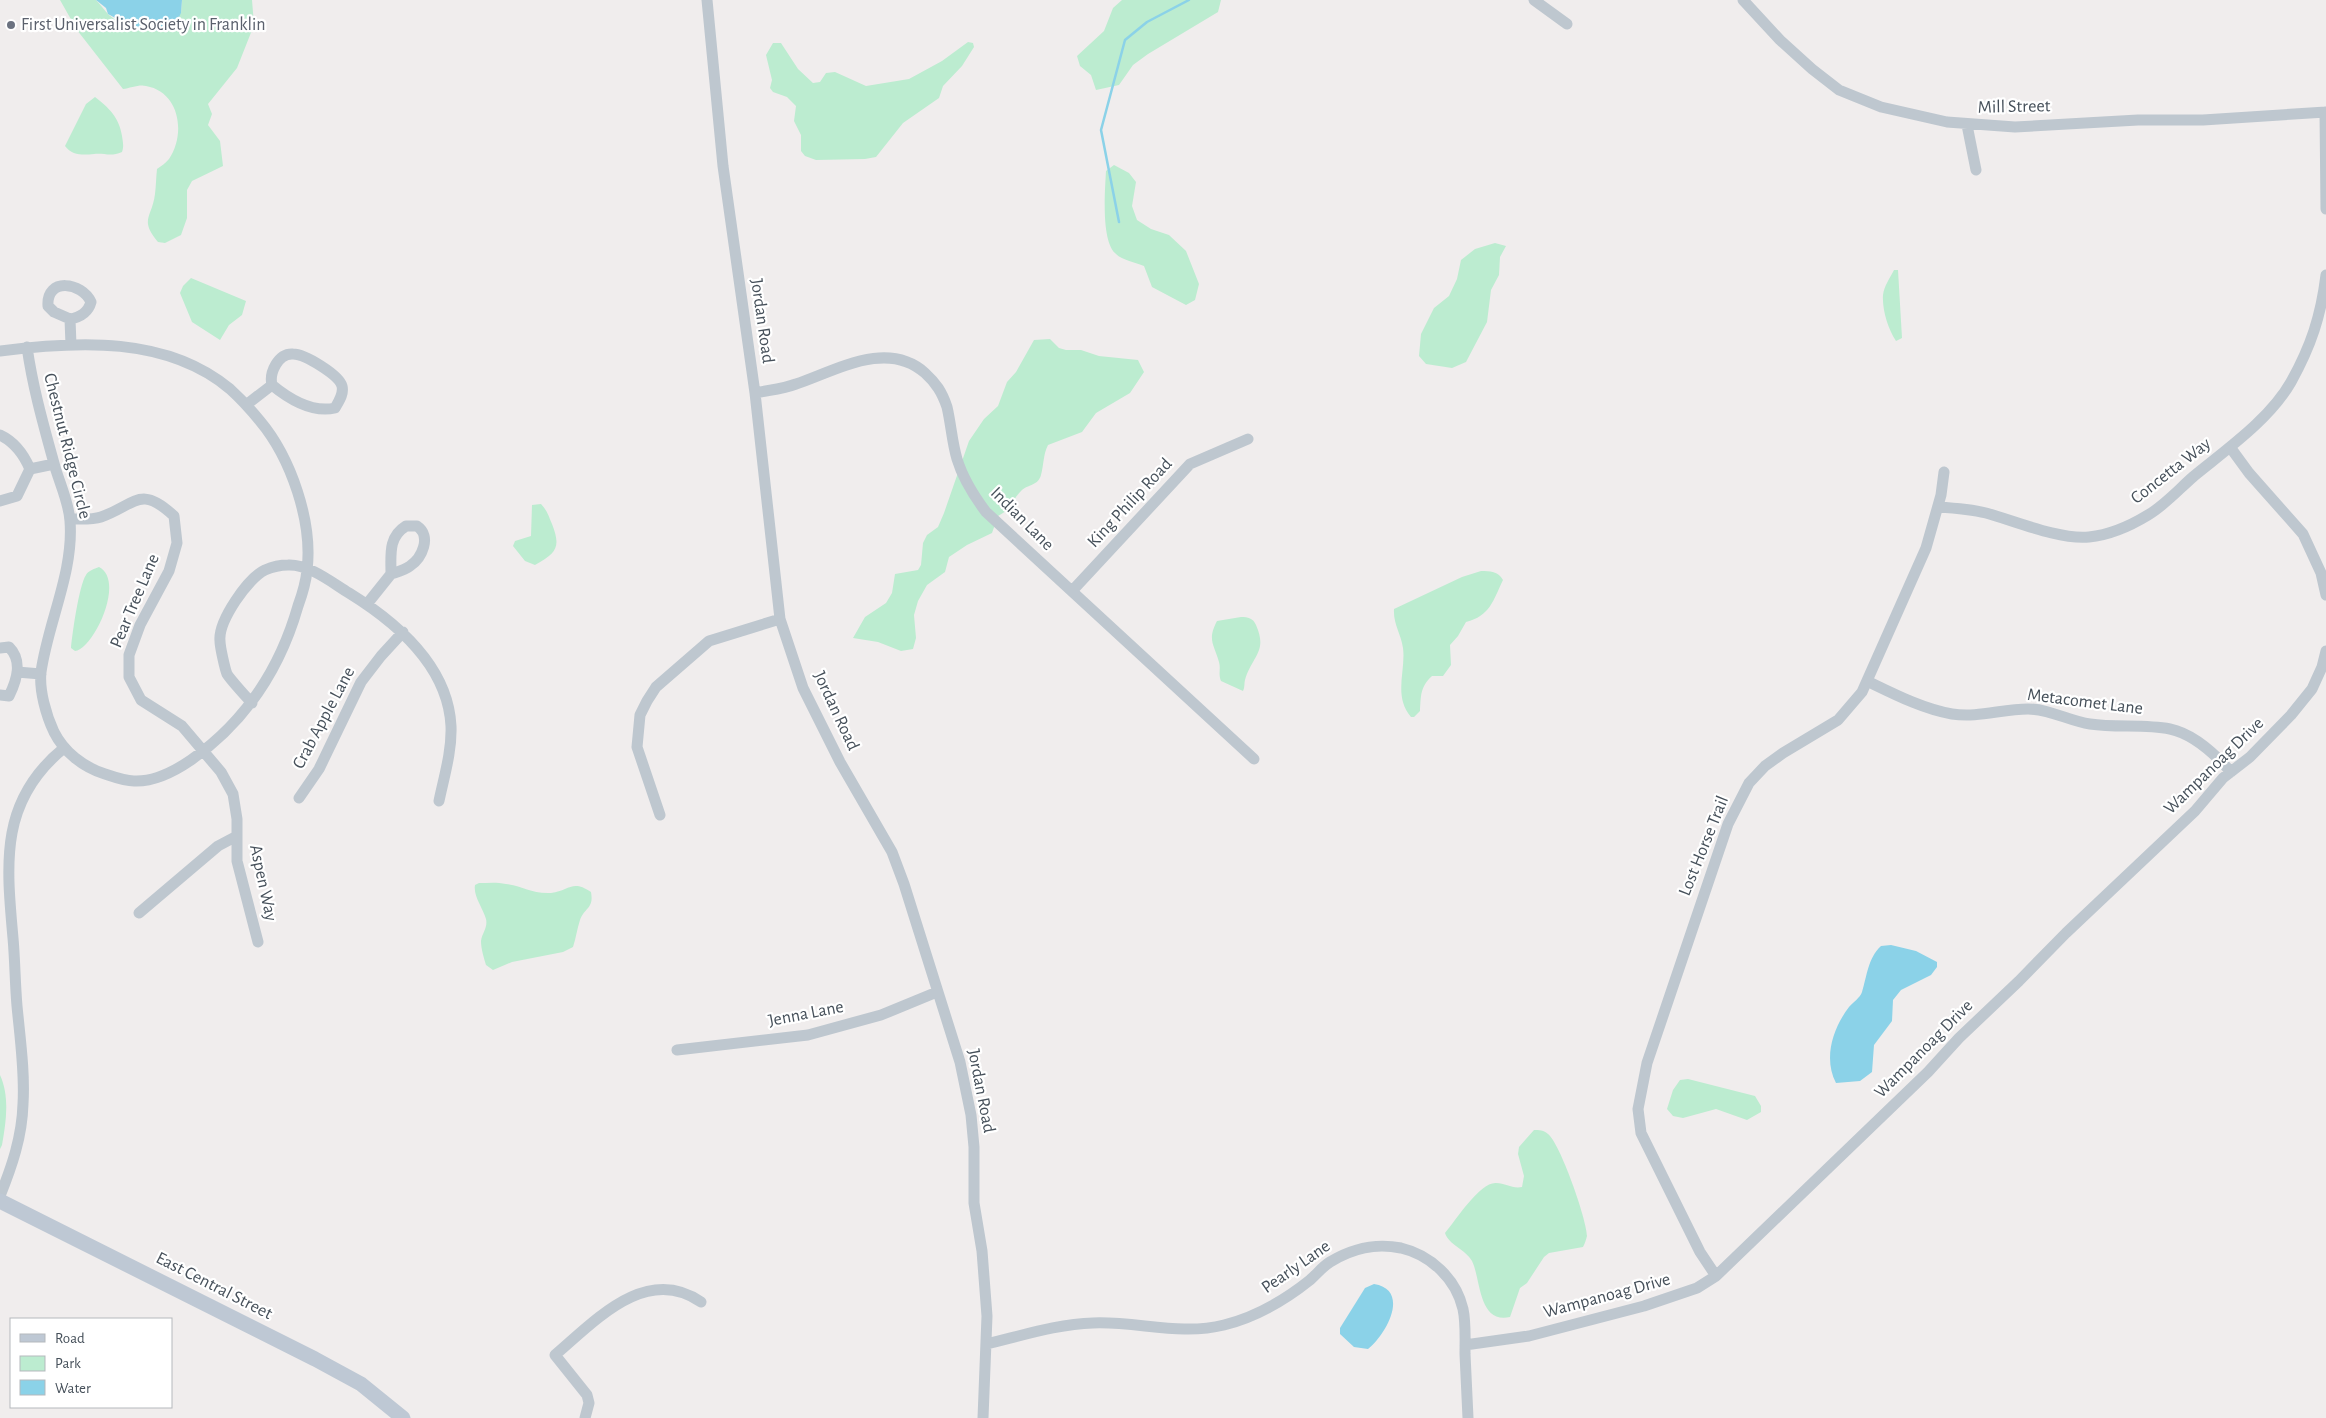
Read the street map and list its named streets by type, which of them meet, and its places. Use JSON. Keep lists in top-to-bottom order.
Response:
{
  "streets": {
    "main road": ["East Central Street"],
    "street": [
      "Mill Street",
      "Jordan Road",
      "Chestnut Ridge Circle",
      "Concetta Way",
      "King Philip Road",
      "Indian Lane",
      "Pear Tree Lane",
      "Metacomet Lane",
      "Crab Apple Lane",
      "Wampanoag Drive",
      "Lost Horse Trail",
      "Aspen Way",
      "Jenna Lane",
      "Pearly Lane"
    ]
  },
  "crossings": [
    ["Jordan Road", "Indian Lane"],
    ["Jordan Road", "Jenna Lane"],
    ["Jordan Road", "Pearly Lane"],
    ["Chestnut Ridge Circle", "Pear Tree Lane"],
    ["Chestnut Ridge Circle", "Aspen Way"],
    ["Concetta Way", "Lost Horse Trail"],
    ["King Philip Road", "Indian Lane"],
    ["Pear Tree Lane", "Aspen Way"],
    ["Metacomet Lane", "Wampanoag Drive"],
    ["Metacomet Lane", "Lost Horse Trail"],
    ["Wampanoag Drive", "Lost Horse Trail"],
    ["Wampanoag Drive", "Pearly Lane"]
  ],
  "places": ["First Universalist Society in Franklin"],
  "legend": ["Road", "Park", "Water"]
}
